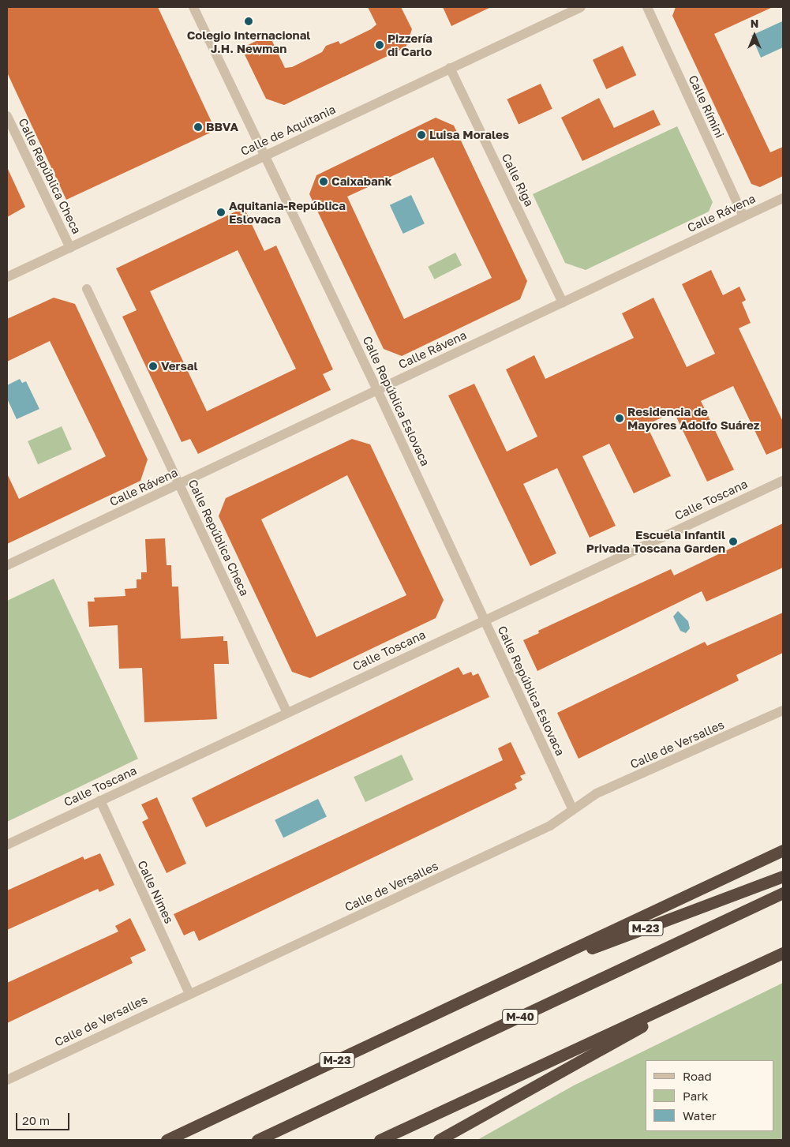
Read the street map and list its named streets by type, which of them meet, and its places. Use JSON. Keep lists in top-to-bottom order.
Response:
{
  "streets": {
    "highway": ["M-23", "M-40"],
    "street": [
      "Calle Rímini",
      "Calle de Aquitania",
      "Calle República Checa",
      "Calle Riga",
      "Calle Rávena",
      "Calle República Eslovaca",
      "Calle Toscana",
      "Calle de Versalles",
      "Calle Nimes"
    ]
  },
  "crossings": [
    ["Calle Rímini", "Calle Rávena"],
    ["Calle de Aquitania", "Calle República Checa"],
    ["Calle de Aquitania", "Calle Riga"],
    ["Calle de Aquitania", "Calle República Eslovaca"],
    ["Calle República Checa", "Calle Rávena"],
    ["Calle República Checa", "Calle Toscana"],
    ["Calle Riga", "Calle Rávena"],
    ["Calle Rávena", "Calle República Eslovaca"],
    ["Calle República Eslovaca", "Calle Toscana"],
    ["Calle República Eslovaca", "Calle de Versalles"],
    ["Calle Toscana", "Calle Nimes"],
    ["Calle de Versalles", "Calle Nimes"]
  ],
  "places": [
    "Colegio Internacional J.H. Newman",
    "Pizzería di Carlo",
    "BBVA",
    "Luisa Morales",
    "Caixabank",
    "Aquitania-República Eslovaca",
    "Versal",
    "Residencia de Mayores Adolfo Suárez",
    "Escuela Infantil Privada Toscana Garden"
  ],
  "legend": ["Road", "Park", "Water"],
  "scale_bar": "20 m",
  "north": "top"
}
